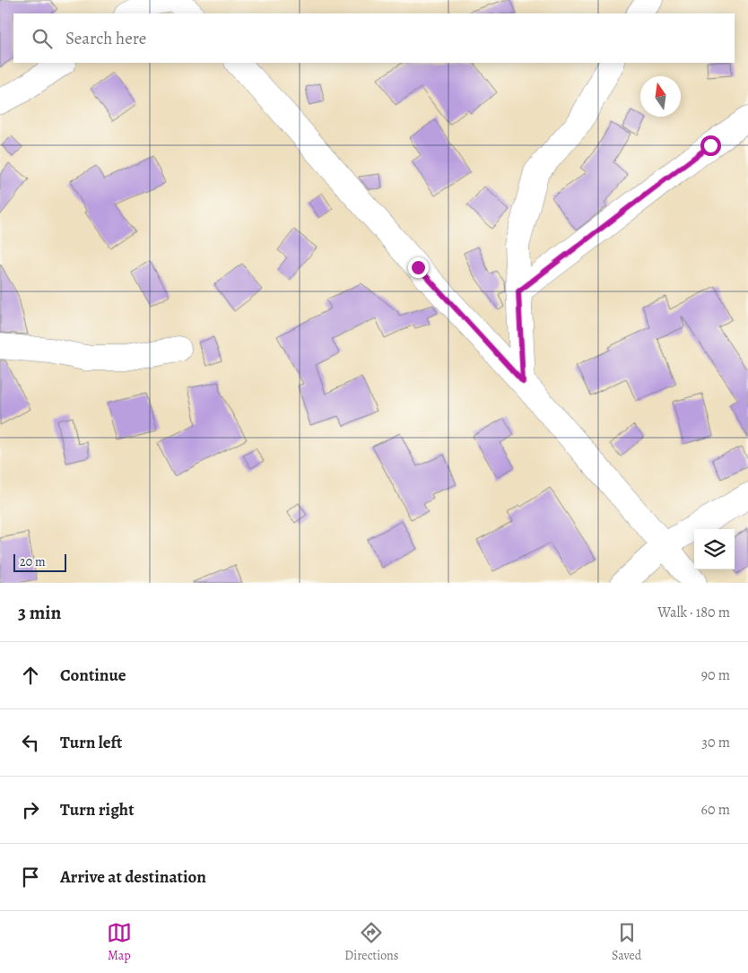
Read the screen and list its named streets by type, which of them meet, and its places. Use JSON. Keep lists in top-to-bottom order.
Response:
{
  "scale_bar": "20 m",
  "north": "top",
  "page": {
    "search": "Search here",
    "scale": "20 m",
    "heading": ["3 min", "Walk · 180 m"],
    "list": [
      ["Continue", "90 m"],
      ["Turn left", "30 m"],
      ["Turn right", "60 m"],
      "Arrive at destination"
    ],
    "nav": ["Map", "Directions", "Saved"]
  }
}
